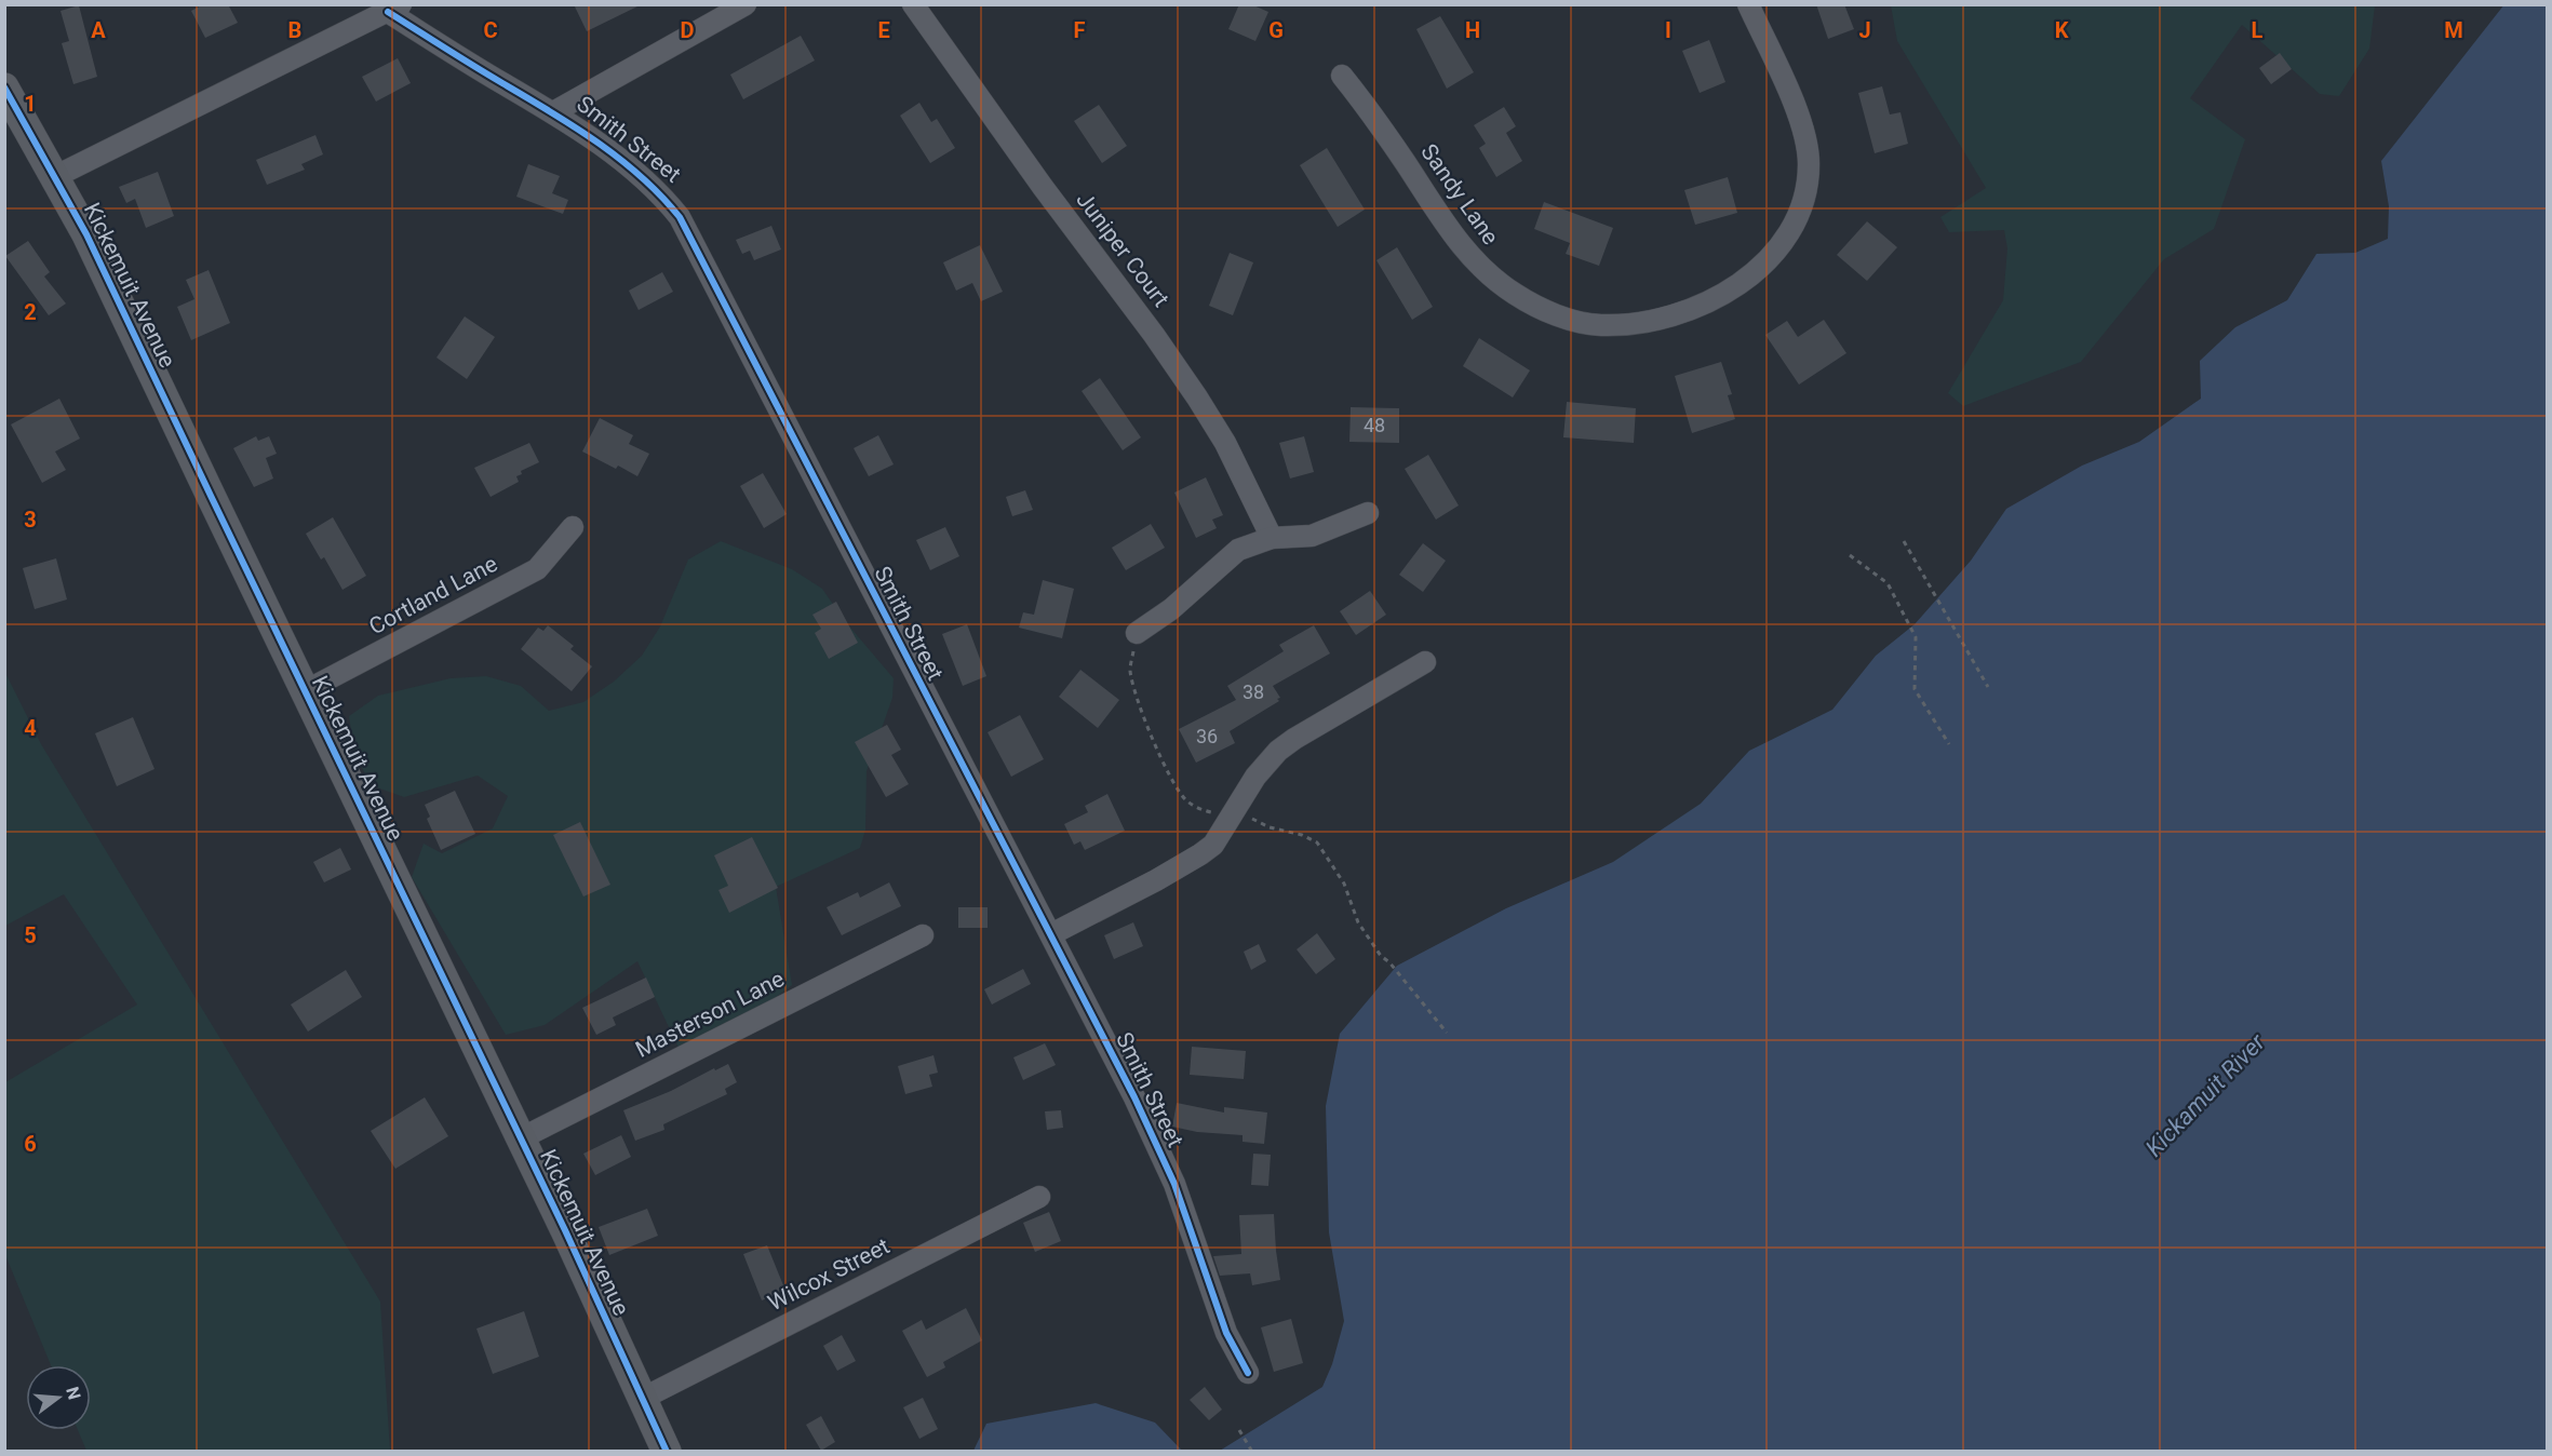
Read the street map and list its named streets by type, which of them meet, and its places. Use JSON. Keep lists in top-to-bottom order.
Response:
{
  "streets": {
    "street": [
      "Smith Street",
      "Sandy Lane",
      "Juniper Court",
      "Kickemuit Avenue",
      "Cortland Lane",
      "Masterson Lane",
      "Wilcox Street"
    ]
  },
  "crossings": [
    ["Smith Street", "Kickemuit Avenue"],
    ["Kickemuit Avenue", "Cortland Lane"],
    ["Kickemuit Avenue", "Masterson Lane"],
    ["Kickemuit Avenue", "Wilcox Street"]
  ],
  "water": ["Kickamuit River"],
  "house_numbers": ["48", "38", "36"],
  "north": "right",
  "grid": {
    "columns": [
      "A",
      "B",
      "C",
      "D",
      "E",
      "F",
      "G",
      "H",
      "I",
      "J",
      "K",
      "L",
      "M"
    ],
    "rows": [
      "1",
      "2",
      "3",
      "4",
      "5",
      "6"
    ]
  }
}
